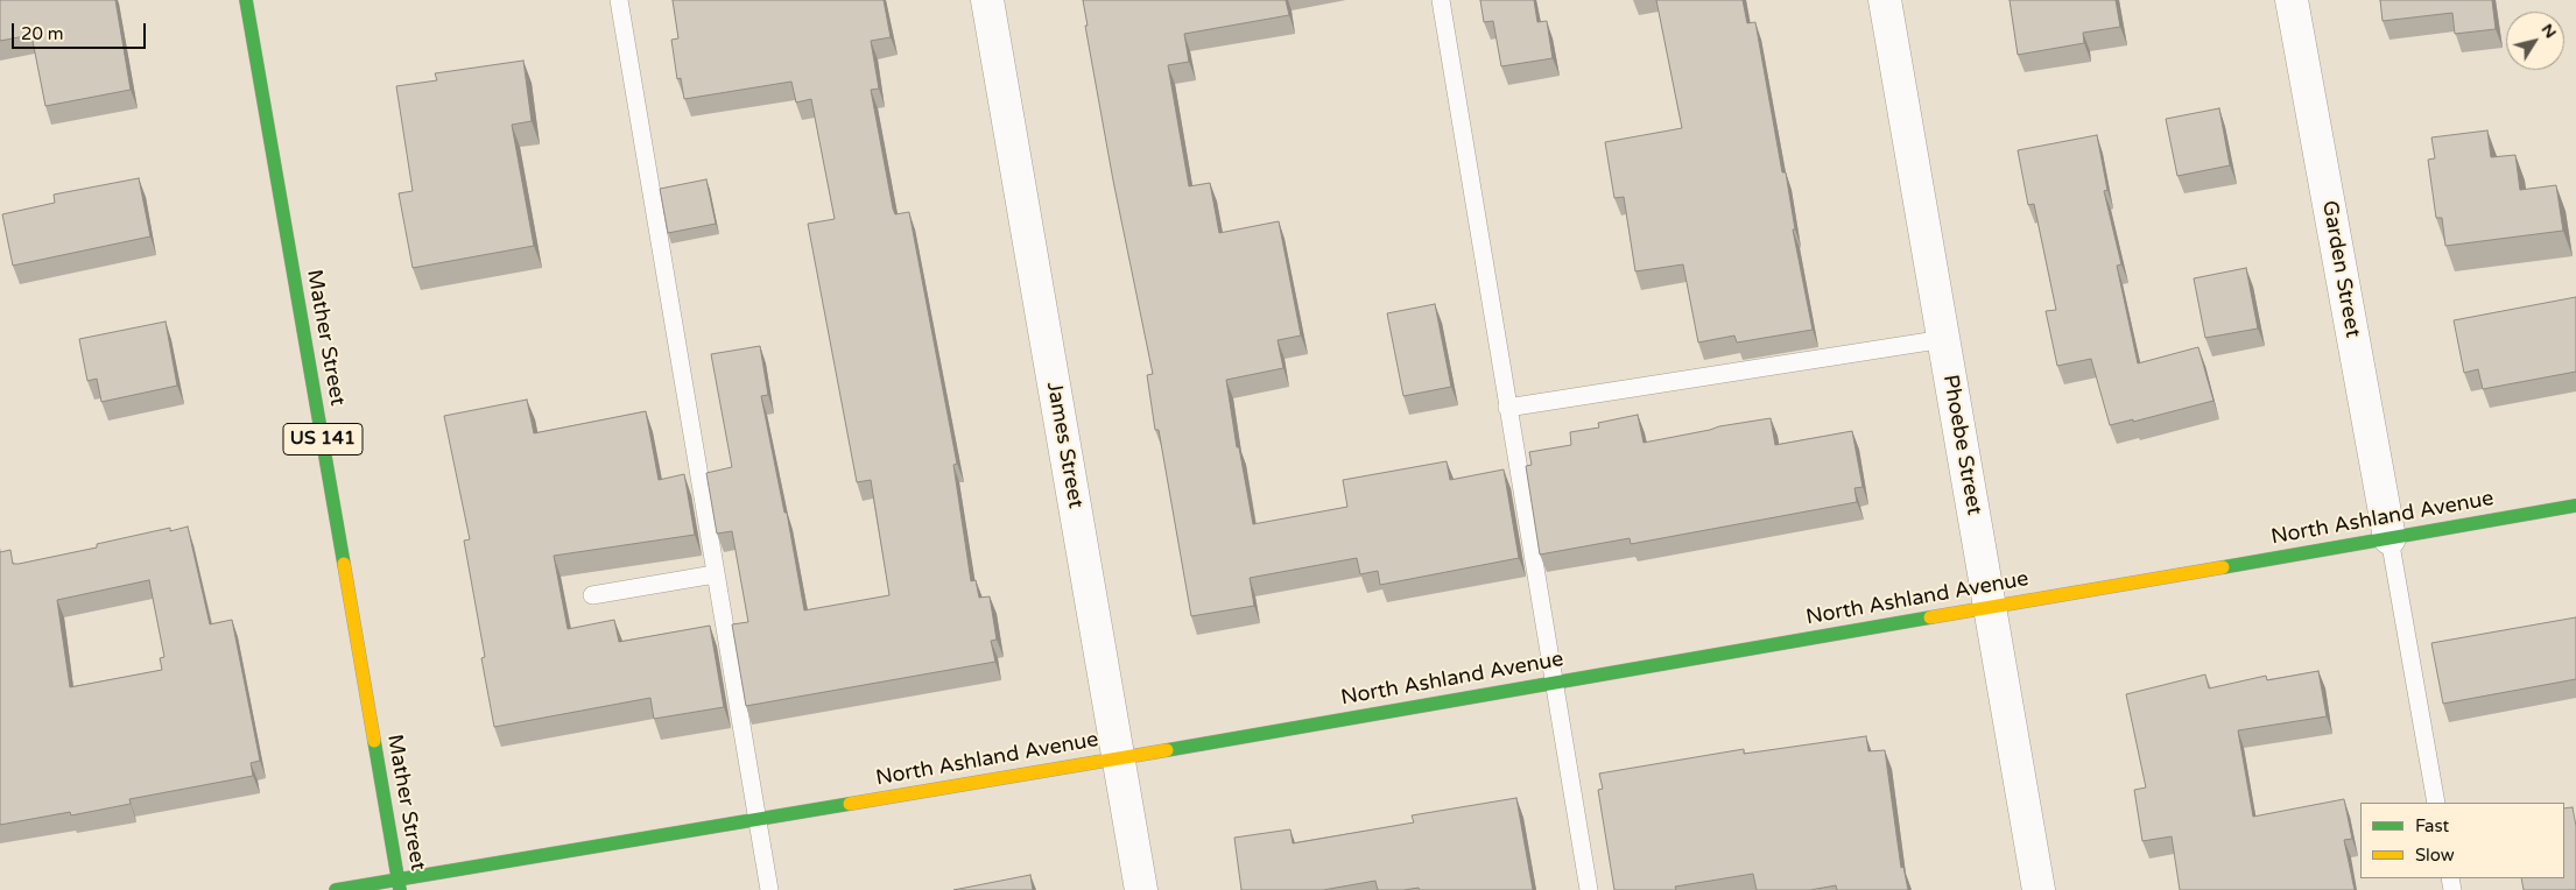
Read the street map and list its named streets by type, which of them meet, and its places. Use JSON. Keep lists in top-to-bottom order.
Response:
{
  "streets": {
    "street": [
      "Garden Street",
      "Mather Street",
      "US 141",
      "James Street",
      "Phoebe Street",
      "North Ashland Avenue"
    ]
  },
  "crossings": [
    ["Garden Street", "North Ashland Avenue"],
    ["Mather Street", "North Ashland Avenue"],
    ["James Street", "North Ashland Avenue"],
    ["Phoebe Street", "North Ashland Avenue"]
  ],
  "legend": ["Fast", "Slow"],
  "scale_bar": "20 m",
  "north": "top right"
}
